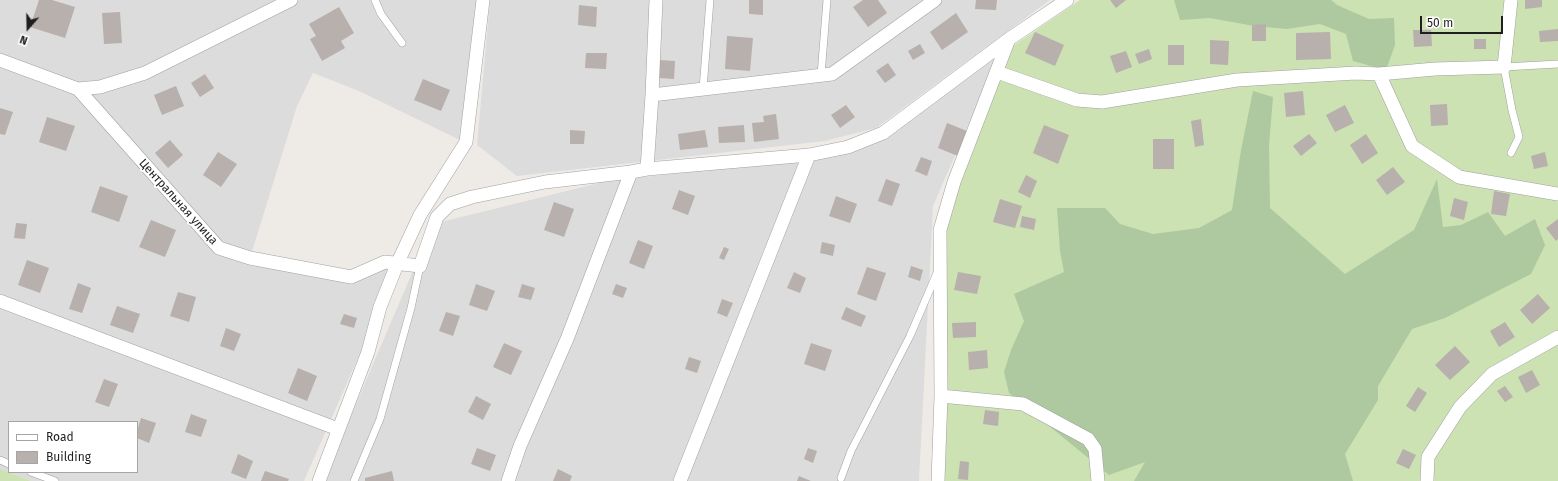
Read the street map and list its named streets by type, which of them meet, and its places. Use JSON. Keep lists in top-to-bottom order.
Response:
{
  "streets": {
    "street": ["Центральная улица"]
  },
  "legend": ["Road", "Building"],
  "scale_bar": "50 m",
  "north": "bottom"
}
